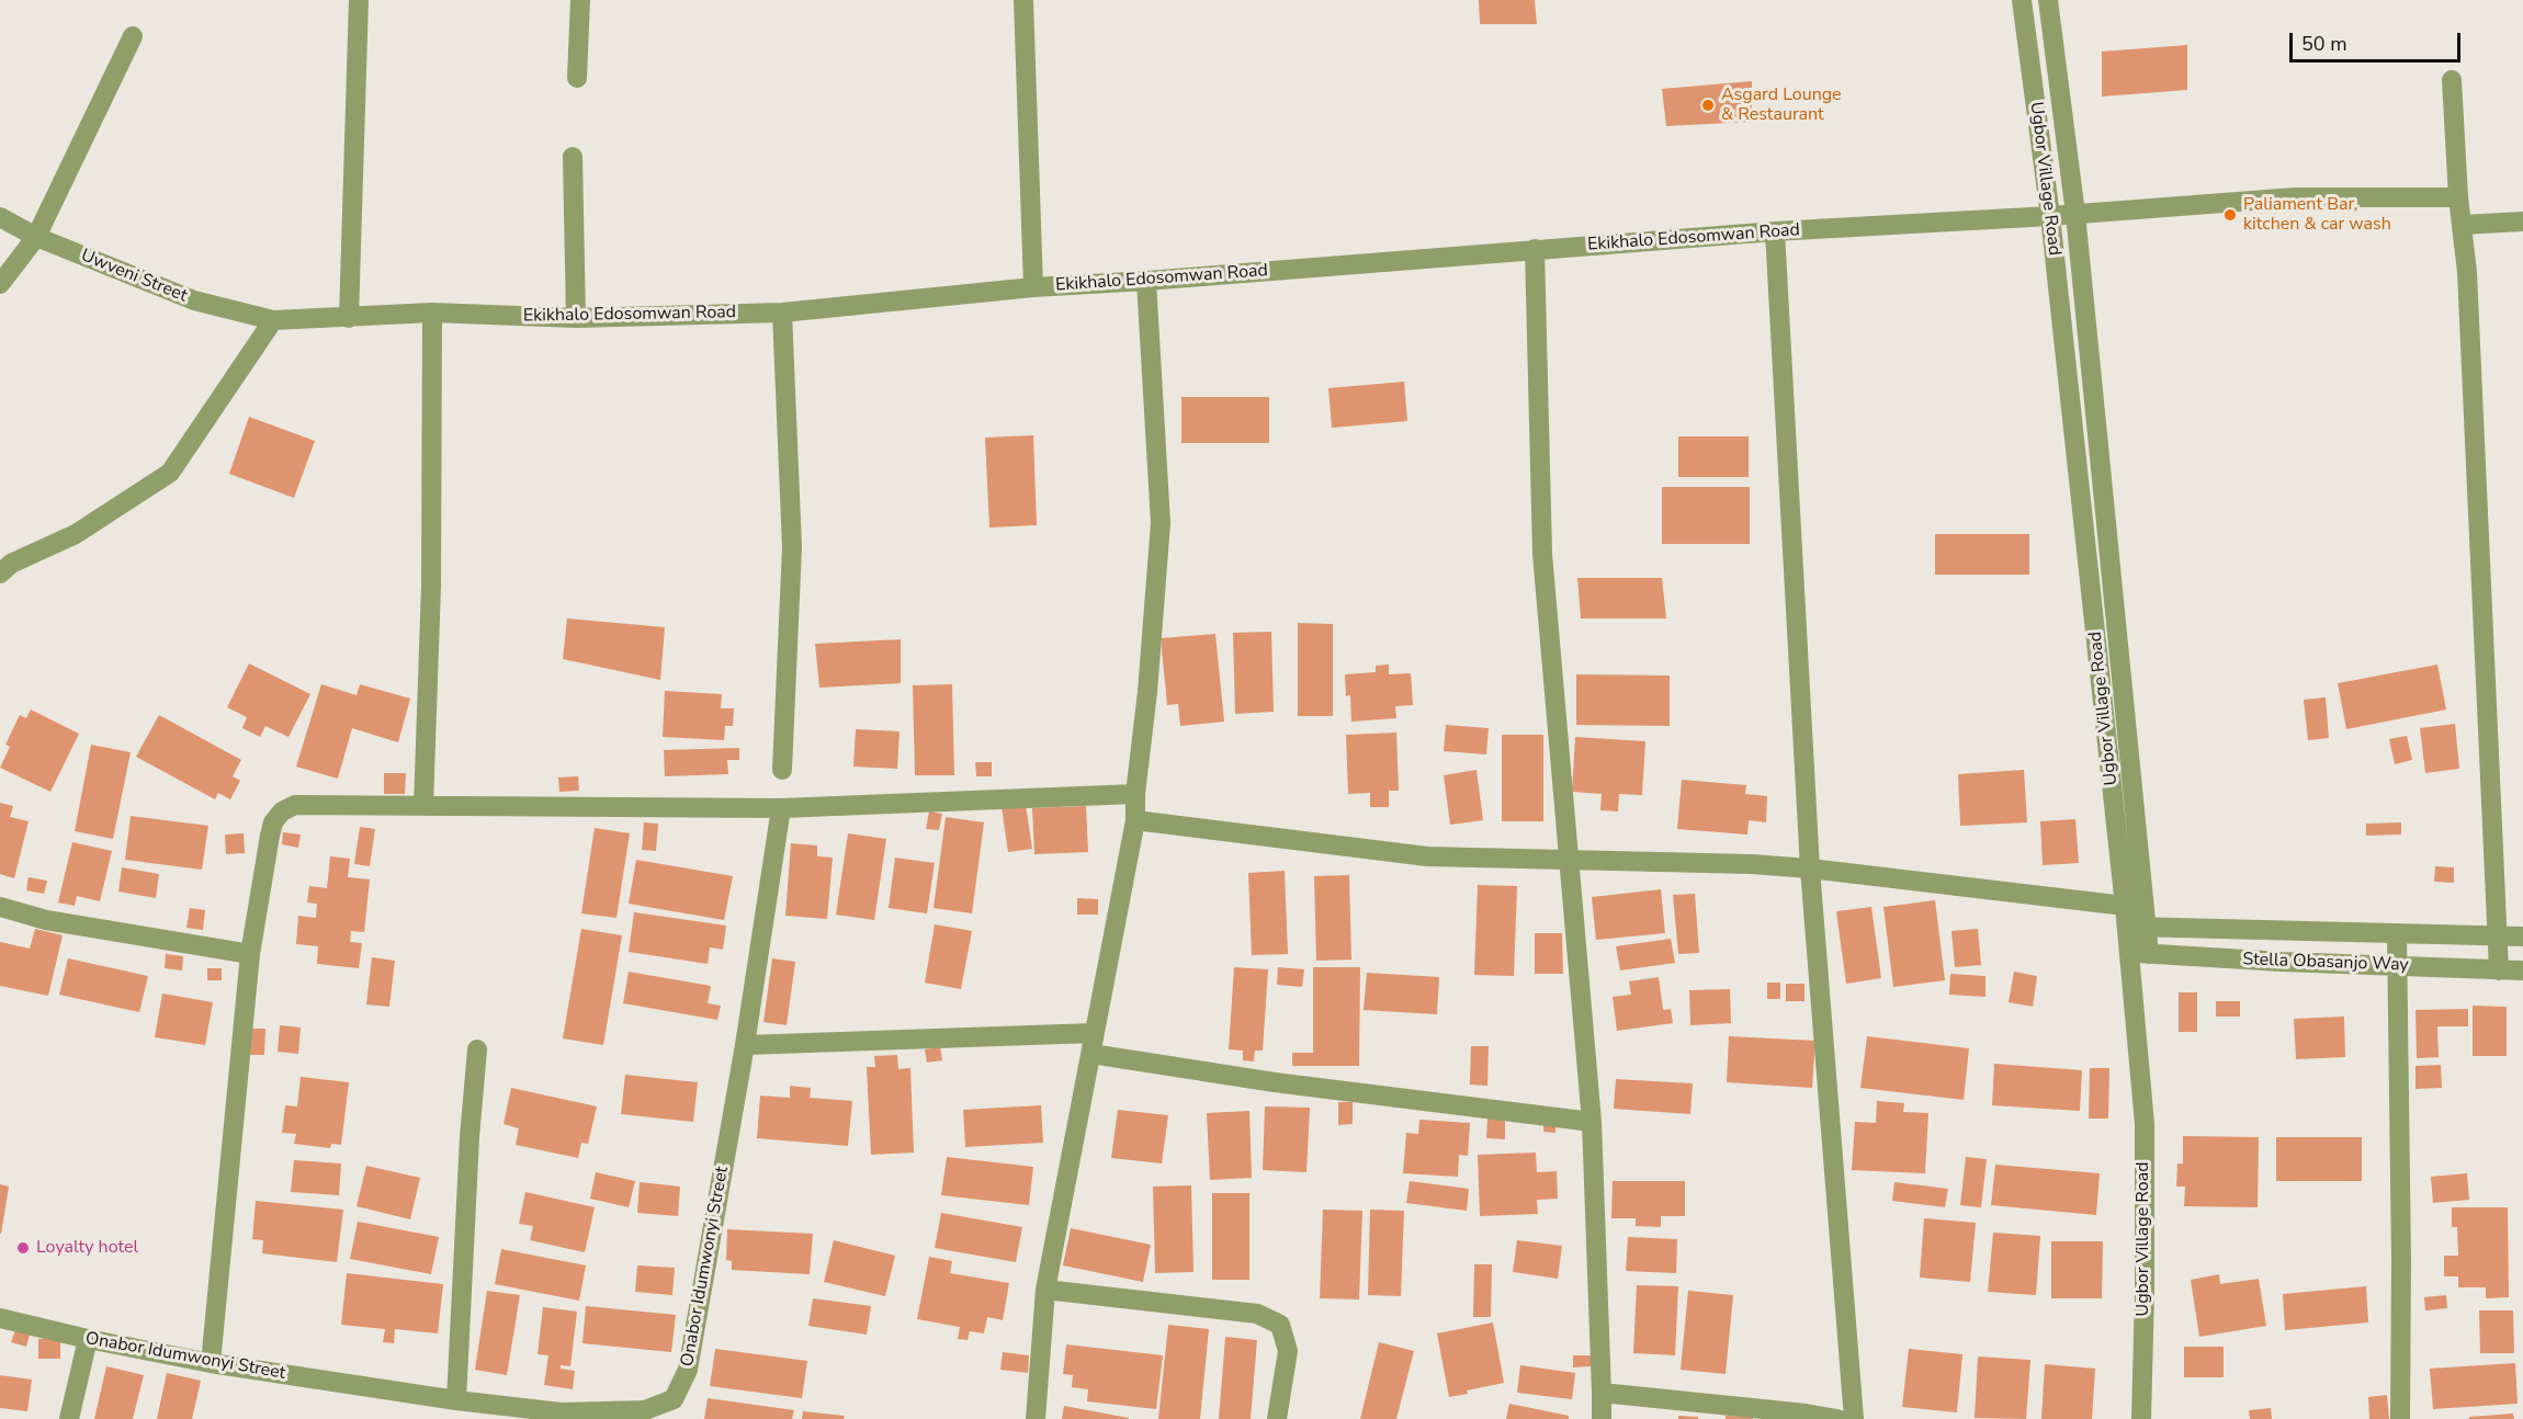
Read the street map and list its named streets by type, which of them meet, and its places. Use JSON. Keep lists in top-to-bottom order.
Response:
{
  "streets": {
    "street": [
      "Ugbor Village Road",
      "Ekikhalo Edosomwan Road",
      "Uwveni Street",
      "Stella Obasanjo Way",
      "Onabor Idumwonyi Street"
    ]
  },
  "crossings": [
    ["Ugbor Village Road", "Ekikhalo Edosomwan Road"],
    ["Ugbor Village Road", "Stella Obasanjo Way"],
    ["Ekikhalo Edosomwan Road", "Uwveni Street"]
  ],
  "places": ["Asgard Lounge & Restaurant", "Paliament Bar, kitchen & car wash", "Loyalty hotel"],
  "scale_bar": "50 m"
}
